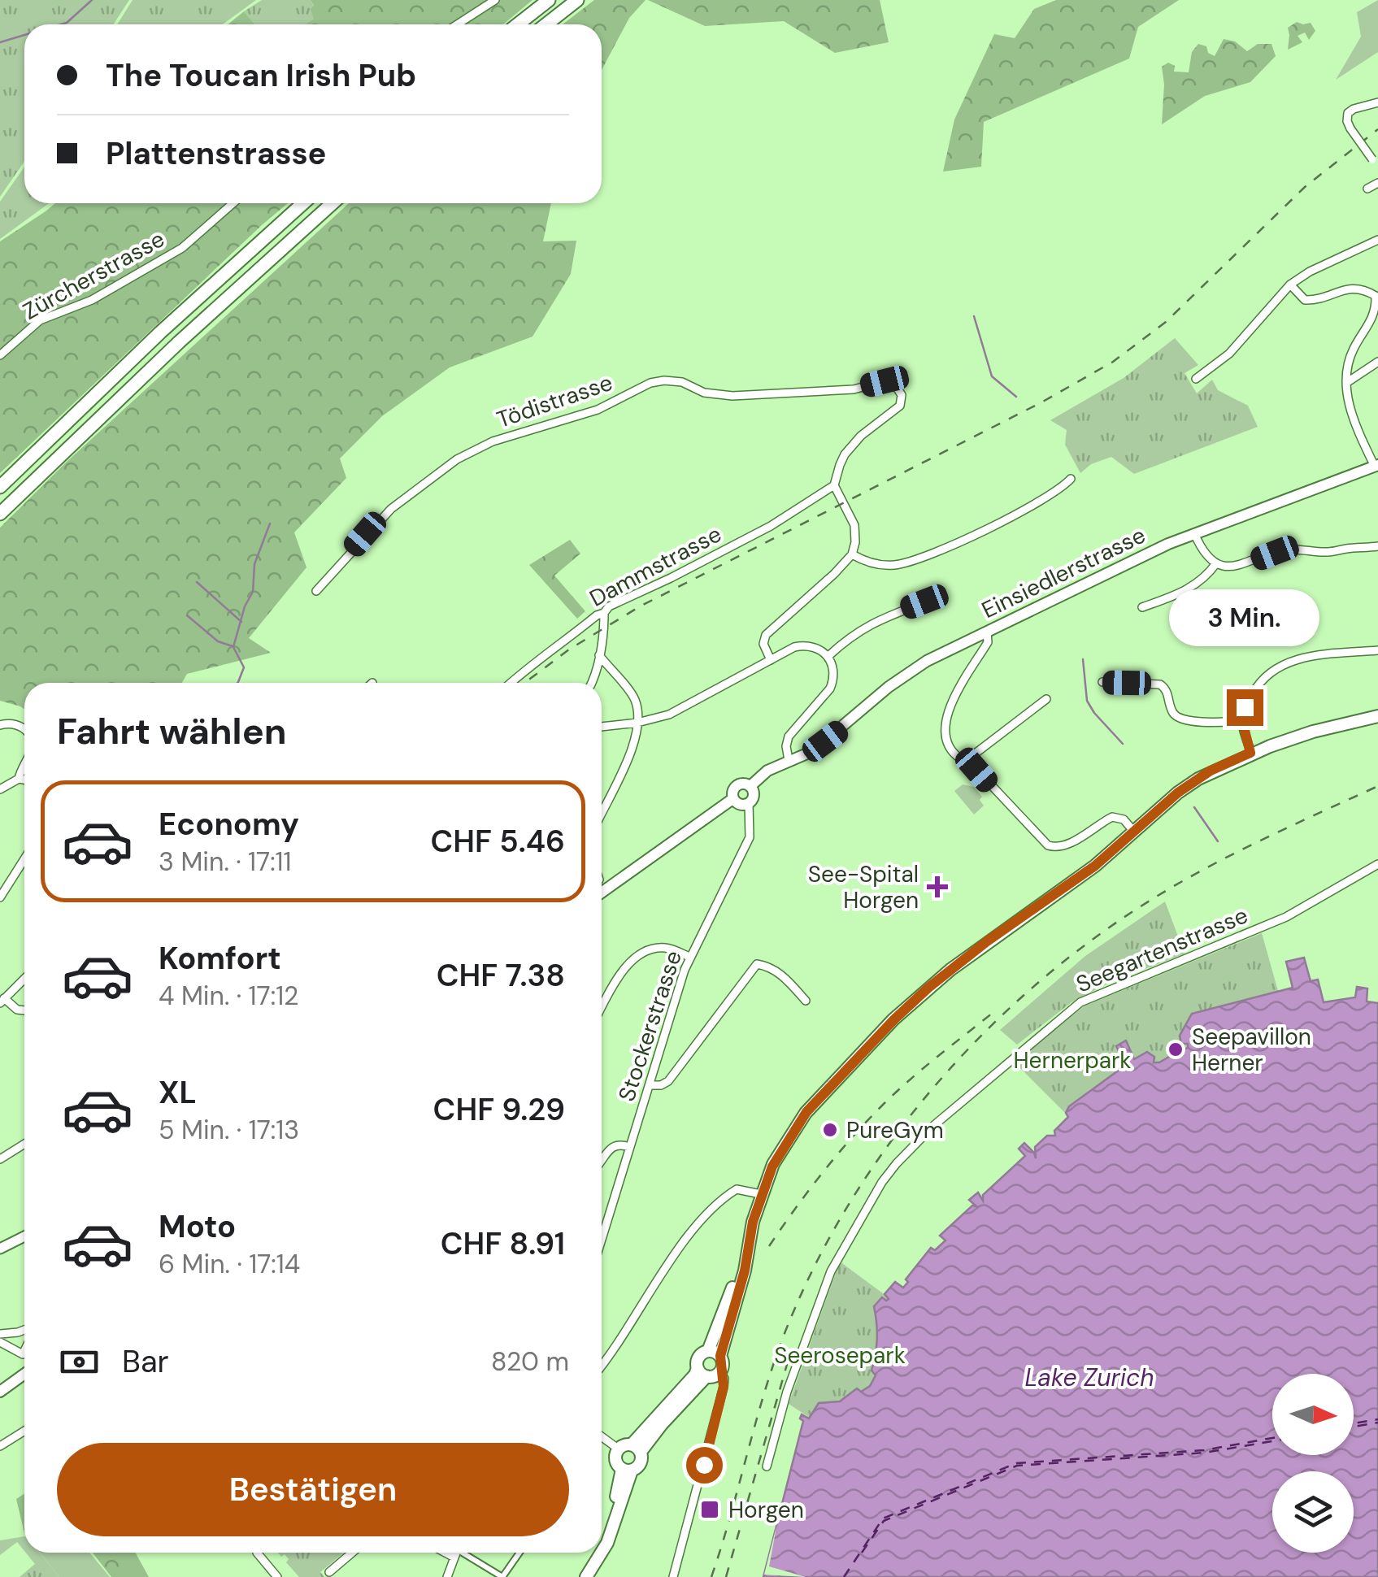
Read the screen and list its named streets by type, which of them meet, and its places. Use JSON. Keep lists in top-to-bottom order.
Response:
{
  "streets": {
    "main road": ["Einsiedlerstrasse"],
    "street": [
      "Zürcherstrasse",
      "Tödistrasse",
      "Dammstrasse",
      "Seegartenstrasse",
      "Stockerstrasse"
    ]
  },
  "crossings": [
    ["Tödistrasse", "Dammstrasse"],
    ["Einsiedlerstrasse", "Stockerstrasse"]
  ],
  "water": ["Lake Zurich"],
  "parks": ["Hernerpark", "Seerosepark"],
  "places": {
    "health": ["See-Spital Horgen"],
    "other": ["Seepavillon Herner", "PureGym"],
    "transit": ["Horgen"]
  },
  "north": "right",
  "page": {
    "banner": ["The Toucan Irish Pub", "Plattenstrasse"],
    "bubble": "3 Min.",
    "heading": "Fahrt wählen",
    "list": [
      {
        "name": "Economy",
        "note": "3 Min. · 17:11",
        "value": "CHF 5.46"
      },
      {
        "name": "Komfort",
        "note": "4 Min. · 17:12",
        "value": "CHF 7.38"
      },
      {
        "name": "XL",
        "note": "5 Min. · 17:13",
        "value": "CHF 9.29"
      },
      {
        "name": "Moto",
        "note": "6 Min. · 17:14",
        "value": "CHF 8.91"
      }
    ],
    "pay": ["Bar", "820 m"],
    "buttons": "Bestätigen"
  }
}
